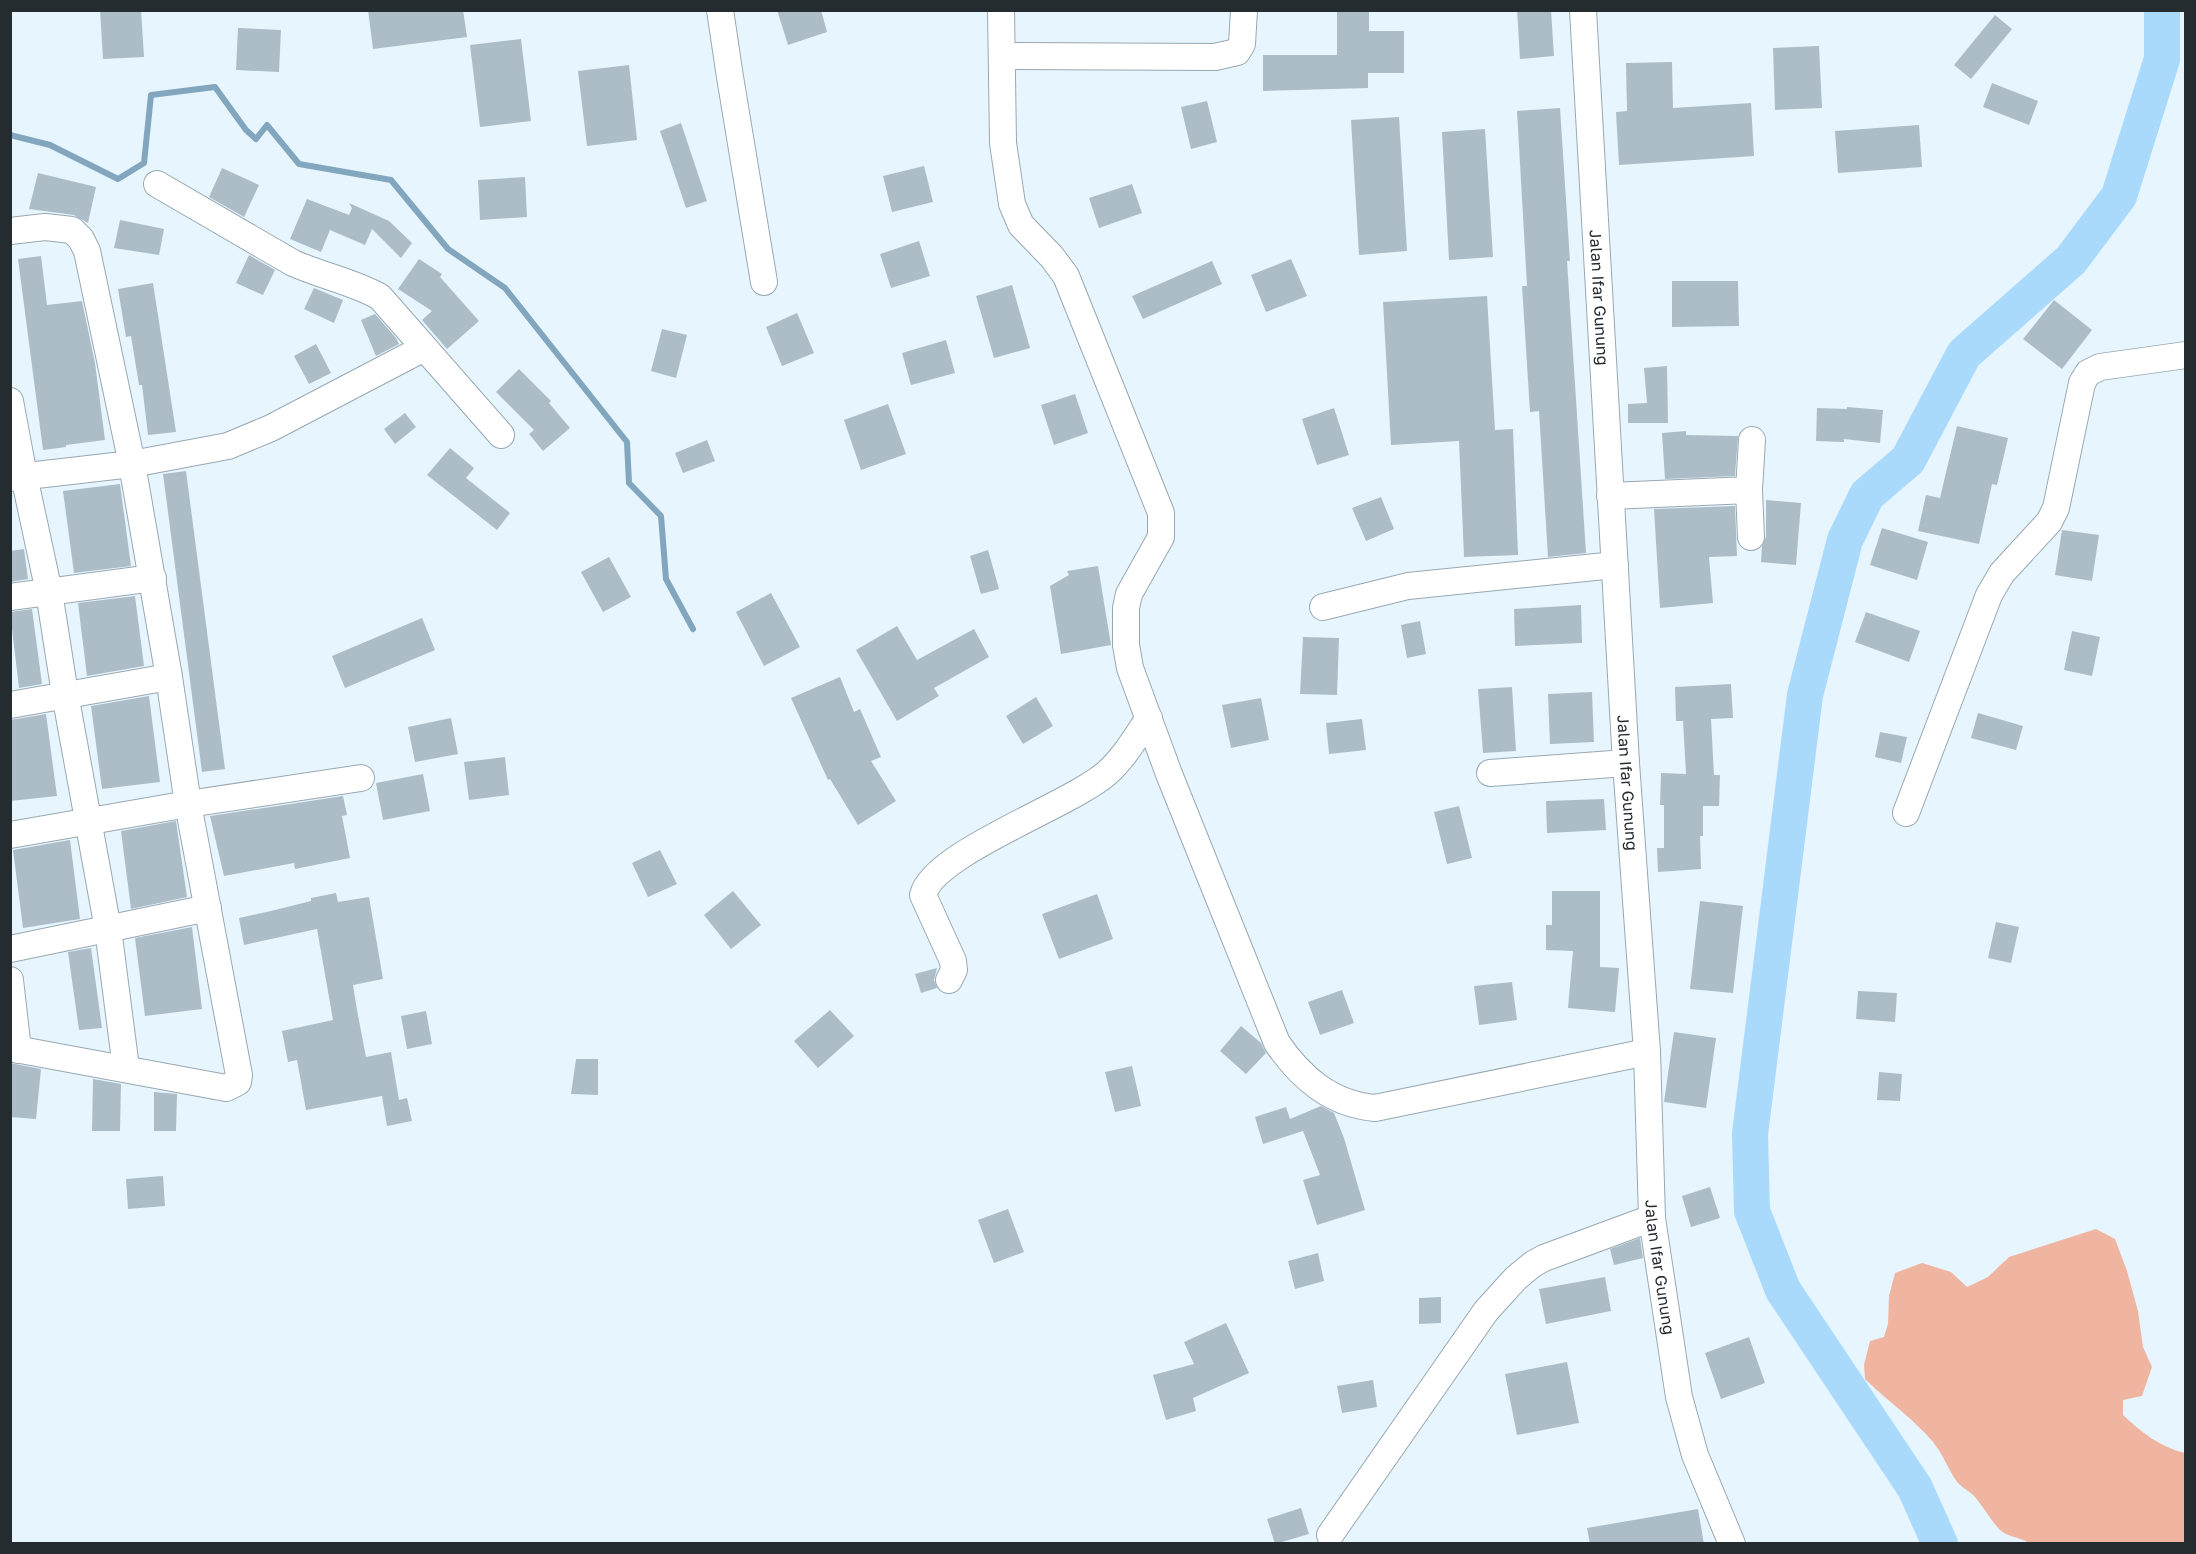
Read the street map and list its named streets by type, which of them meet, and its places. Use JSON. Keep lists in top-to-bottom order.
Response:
{
  "streets": {
    "street": ["Jalan Ifar Gunung"]
  }
}
